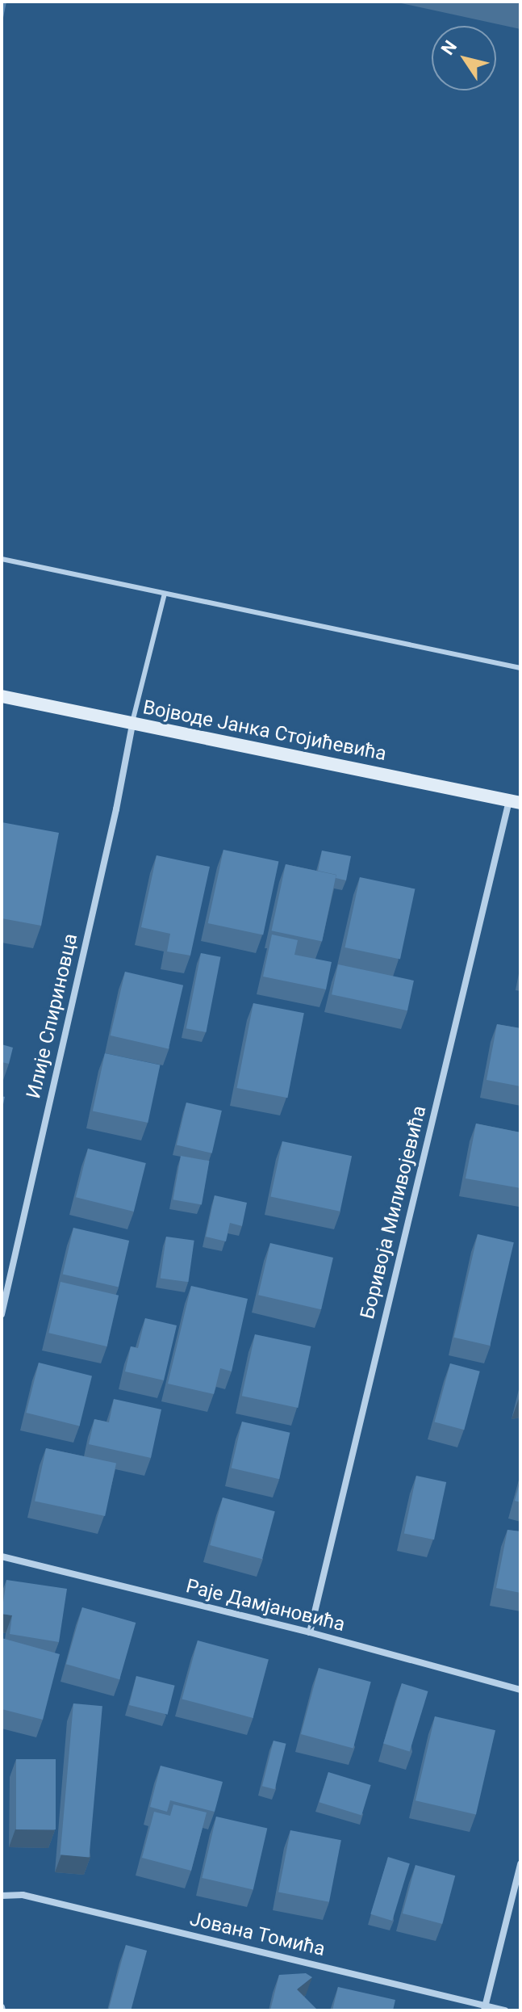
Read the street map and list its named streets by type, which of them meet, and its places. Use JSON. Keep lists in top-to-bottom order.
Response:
{
  "streets": {
    "street": [
      "Војводе Јанка Стојићевића",
      "Илије Спириновца",
      "Боривоја Миливојевића",
      "Раје Дамјановића",
      "Јована Томића"
    ]
  },
  "crossings": [
    ["Војводе Јанка Стојићевића", "Илије Спириновца"],
    ["Војводе Јанка Стојићевића", "Боривоја Миливојевића"],
    ["Боривоја Миливојевића", "Раје Дамјановића"]
  ],
  "north": "top left"
}
